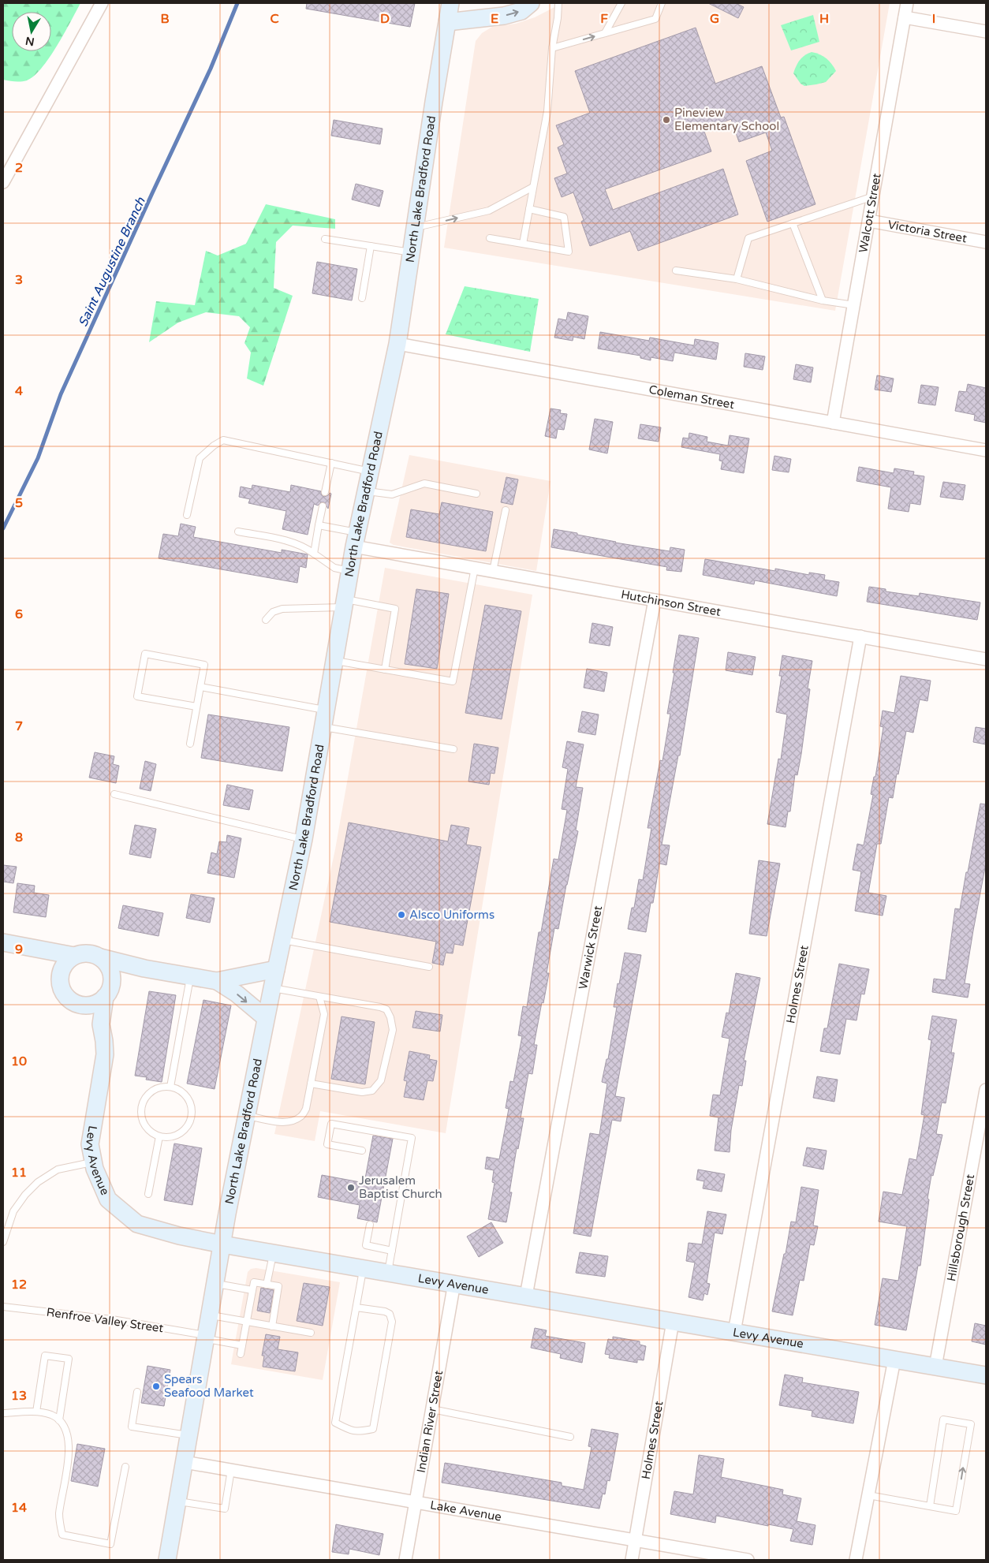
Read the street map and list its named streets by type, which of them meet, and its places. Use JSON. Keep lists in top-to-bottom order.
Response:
{
  "streets": {
    "street": [
      "North Lake Bradford Road",
      "Walcott Street",
      "Victoria Street",
      "Coleman Street",
      "Hutchinson Street",
      "Warwick Street",
      "Holmes Street",
      "Levy Avenue",
      "Hillsborough Street",
      "Indian River Street",
      "Lake Avenue"
    ],
    "lane": ["Renfroe Valley Street"]
  },
  "crossings": [
    ["North Lake Bradford Road", "Coleman Street"],
    ["North Lake Bradford Road", "Hutchinson Street"],
    ["North Lake Bradford Road", "Levy Avenue"],
    ["North Lake Bradford Road", "Renfroe Valley Street"],
    ["North Lake Bradford Road", "Lake Avenue"],
    ["Walcott Street", "Victoria Street"],
    ["Walcott Street", "Coleman Street"],
    ["Hutchinson Street", "Warwick Street"],
    ["Hutchinson Street", "Holmes Street"],
    ["Warwick Street", "Levy Avenue"],
    ["Holmes Street", "Levy Avenue"],
    ["Holmes Street", "Lake Avenue"],
    ["Levy Avenue", "Hillsborough Street"],
    ["Levy Avenue", "Indian River Street"],
    ["Indian River Street", "Lake Avenue"]
  ],
  "water": ["Saint Augustine Branch"],
  "places": [
    "Pineview Elementary School",
    "Alsco Uniforms",
    "Jerusalem Baptist Church",
    "Spears Seafood Market"
  ],
  "north": "bottom",
  "grid": {
    "columns": [
      "B",
      "C",
      "D",
      "E",
      "F",
      "G",
      "H",
      "I"
    ],
    "rows": [
      "2",
      "3",
      "4",
      "5",
      "6",
      "7",
      "8",
      "9",
      "10",
      "11",
      "12",
      "13",
      "14"
    ]
  }
}
